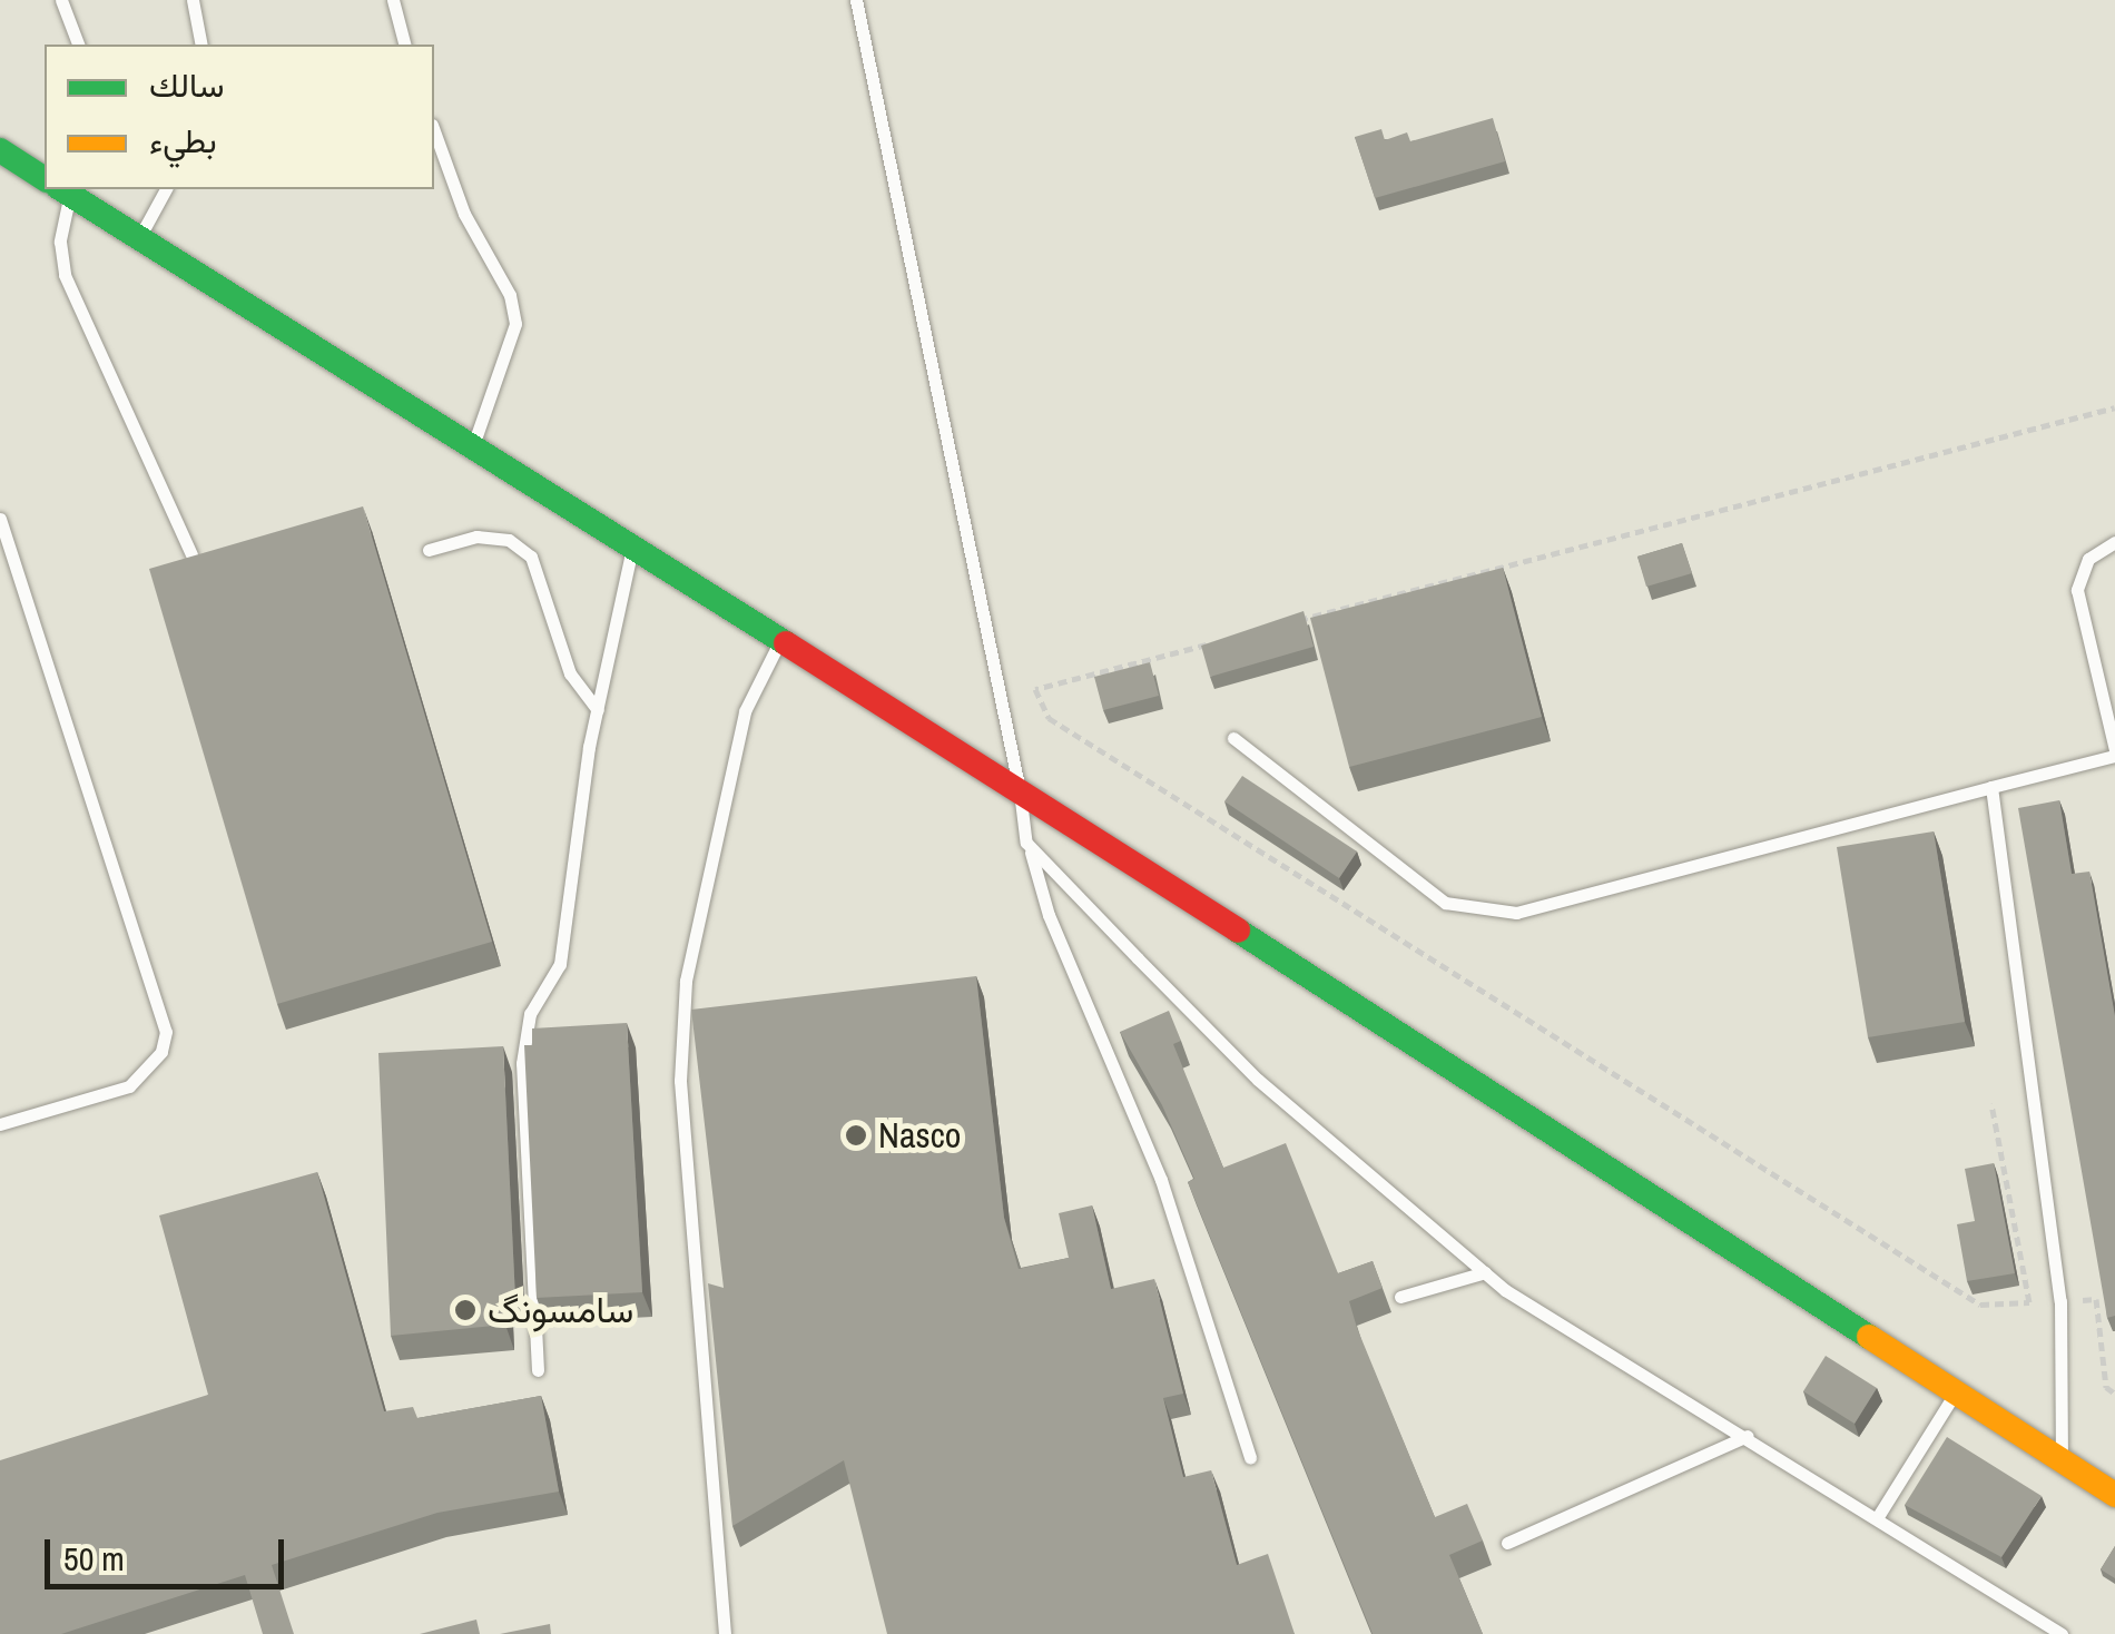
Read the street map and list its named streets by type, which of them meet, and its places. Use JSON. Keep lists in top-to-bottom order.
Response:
{
  "places": ["Nasco", "سامسونگ"],
  "legend": ["سالك", "بطيء"],
  "scale_bar": "50 m"
}
